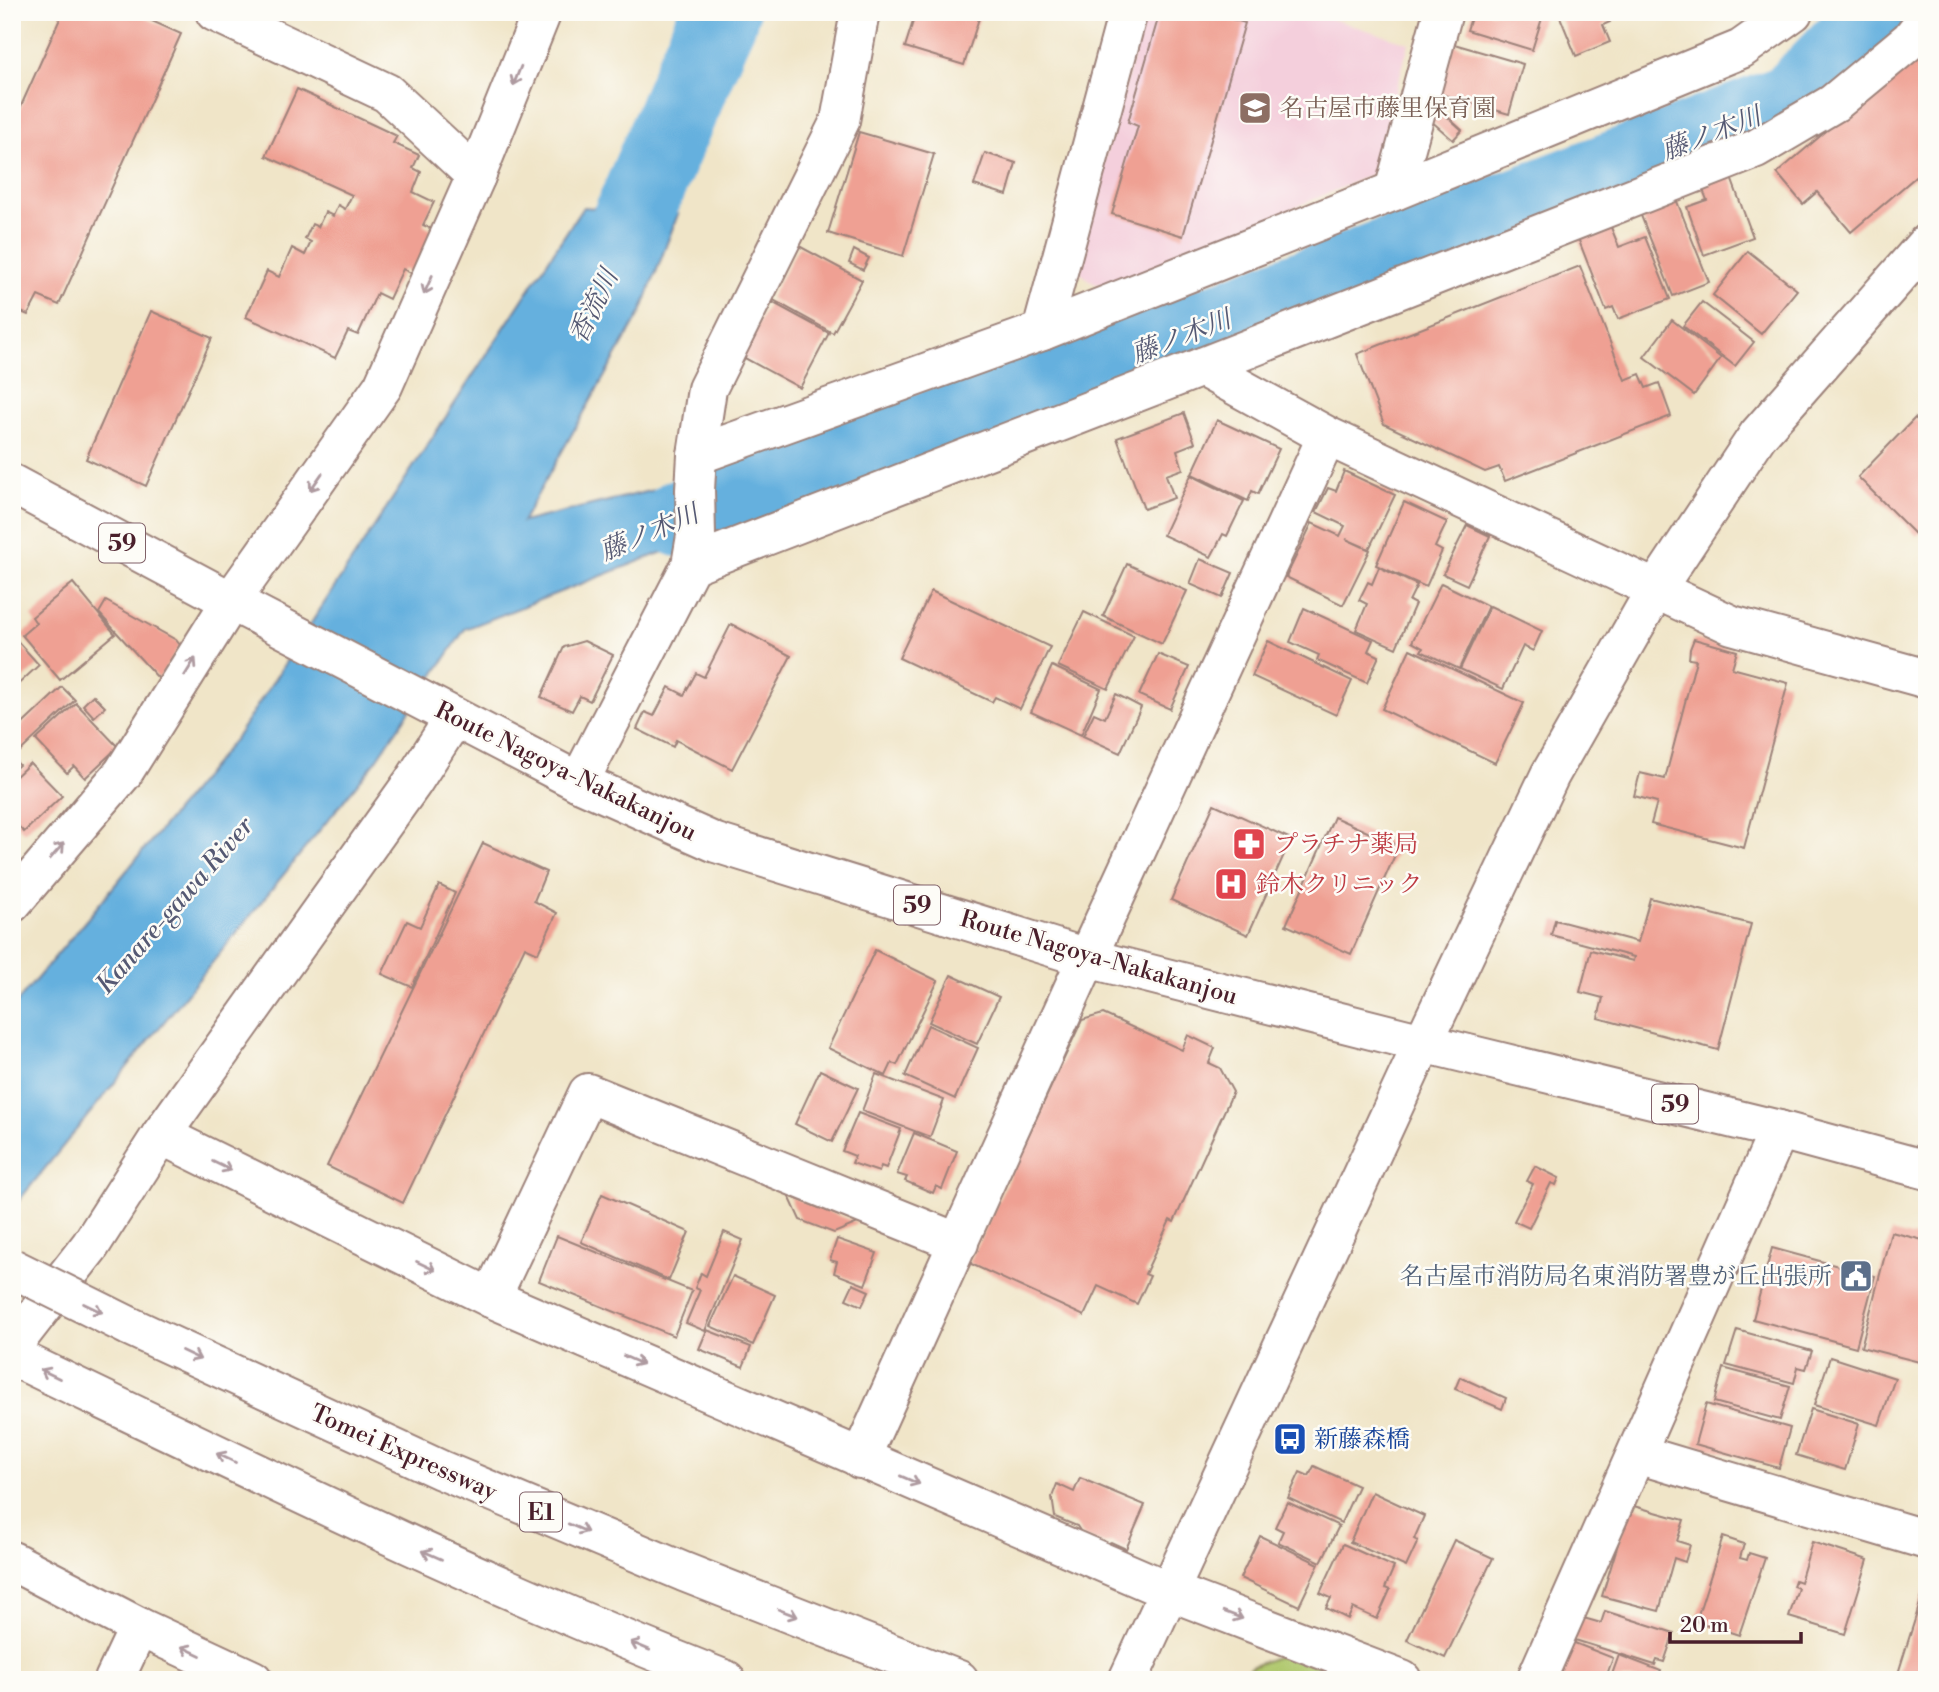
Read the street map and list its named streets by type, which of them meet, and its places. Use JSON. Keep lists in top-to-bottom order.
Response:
{
  "streets": {
    "main road": [
      "59",
      "Route Nagoya-Nakakanjou",
      "Tomei Expressway",
      "E1"
    ]
  },
  "water": ["藤ノ木川", "香流川", "Kanare-gawa River"],
  "places": {
    "school or university": ["名古屋市藤里保育園"],
    "pharmacy": ["プラチナ薬局"],
    "hospital": ["鈴木クリニック"],
    "public building": ["名古屋市消防局名東消防署豊が丘出張所"],
    "bus stop": ["新藤森橋"]
  },
  "scale_bar": "20 m"
}
